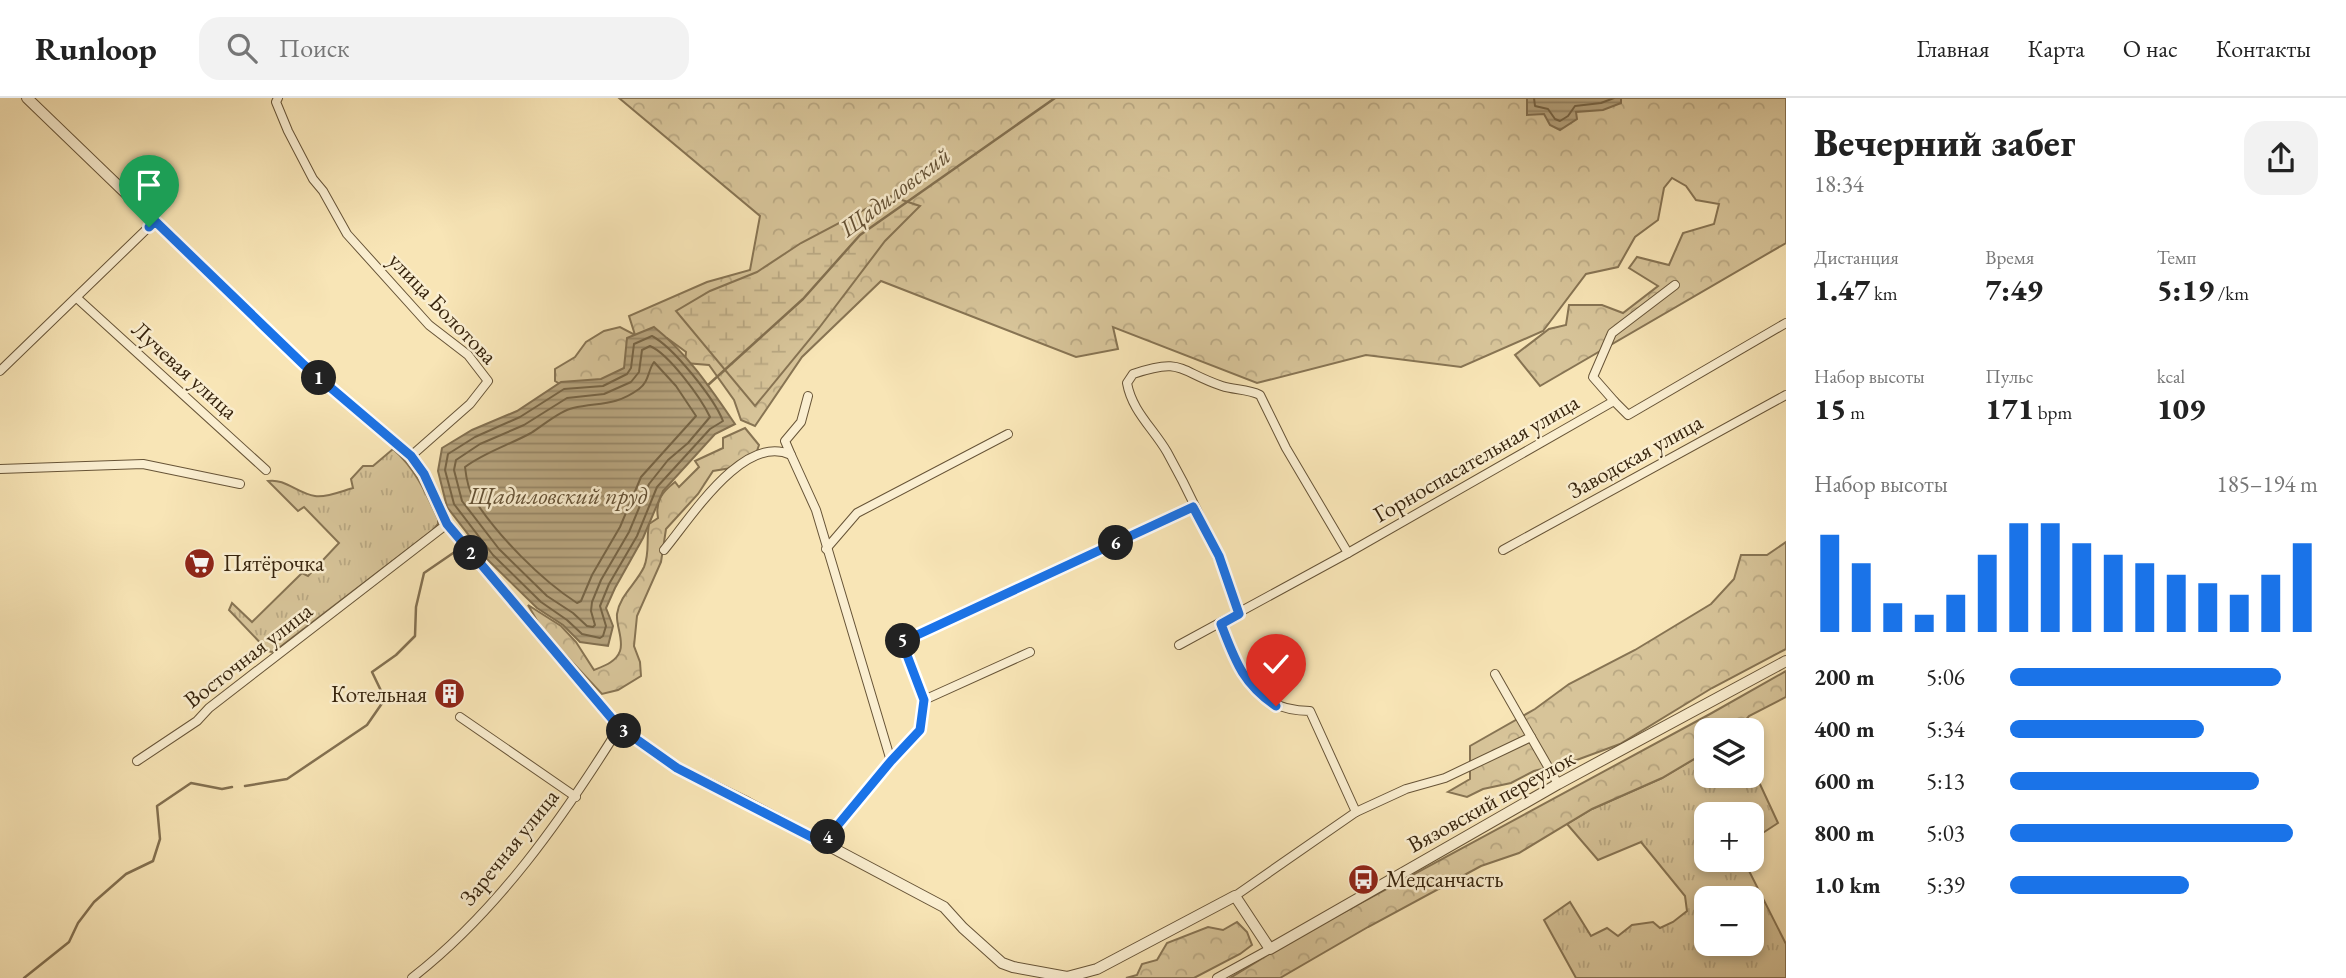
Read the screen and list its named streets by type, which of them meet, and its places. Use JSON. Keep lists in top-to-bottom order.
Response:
{
  "streets": {
    "street": [
      "улица Болотова",
      "Лучевая улица",
      "Заводская улица",
      "Горноспасательная улица",
      "Восточная улица",
      "Вязовский переулок",
      "Заречная улица"
    ]
  },
  "water": ["Щадиловский", "Щадиловский пруд"],
  "places": {
    "supermarket": ["Пятёрочка"],
    "building": ["Котельная"],
    "bus stop": ["Медсанчасть"]
  },
  "page": {
    "header": "Runloop",
    "search": "Поиск",
    "nav": [
      "Главная",
      "Карта",
      "О нас",
      "Контакты"
    ],
    "heading": ["Вечерний забег", "18:34"],
    "stats": [
      ["Дистанция", "1.47 km"],
      ["Время", "7:49"],
      ["Темп", "5:19 /km"],
      ["Набор высоты", "15 m"],
      ["Пульс", "171 bpm"],
      ["kcal", "109"]
    ],
    "pins": [
      "1",
      "6",
      "2",
      "5",
      "3",
      "4"
    ],
    "chart": ["Набор высоты", "185–194 m"],
    "list": [
      {
        "name": "200 m",
        "note": "5:06"
      },
      {
        "name": "400 m",
        "note": "5:34"
      },
      {
        "name": "600 m",
        "note": "5:13"
      },
      {
        "name": "800 m",
        "note": "5:03"
      },
      {
        "name": "1.0 km",
        "note": "5:39"
      }
    ],
    "map_buttons": ["+", "−"]
  }
}
